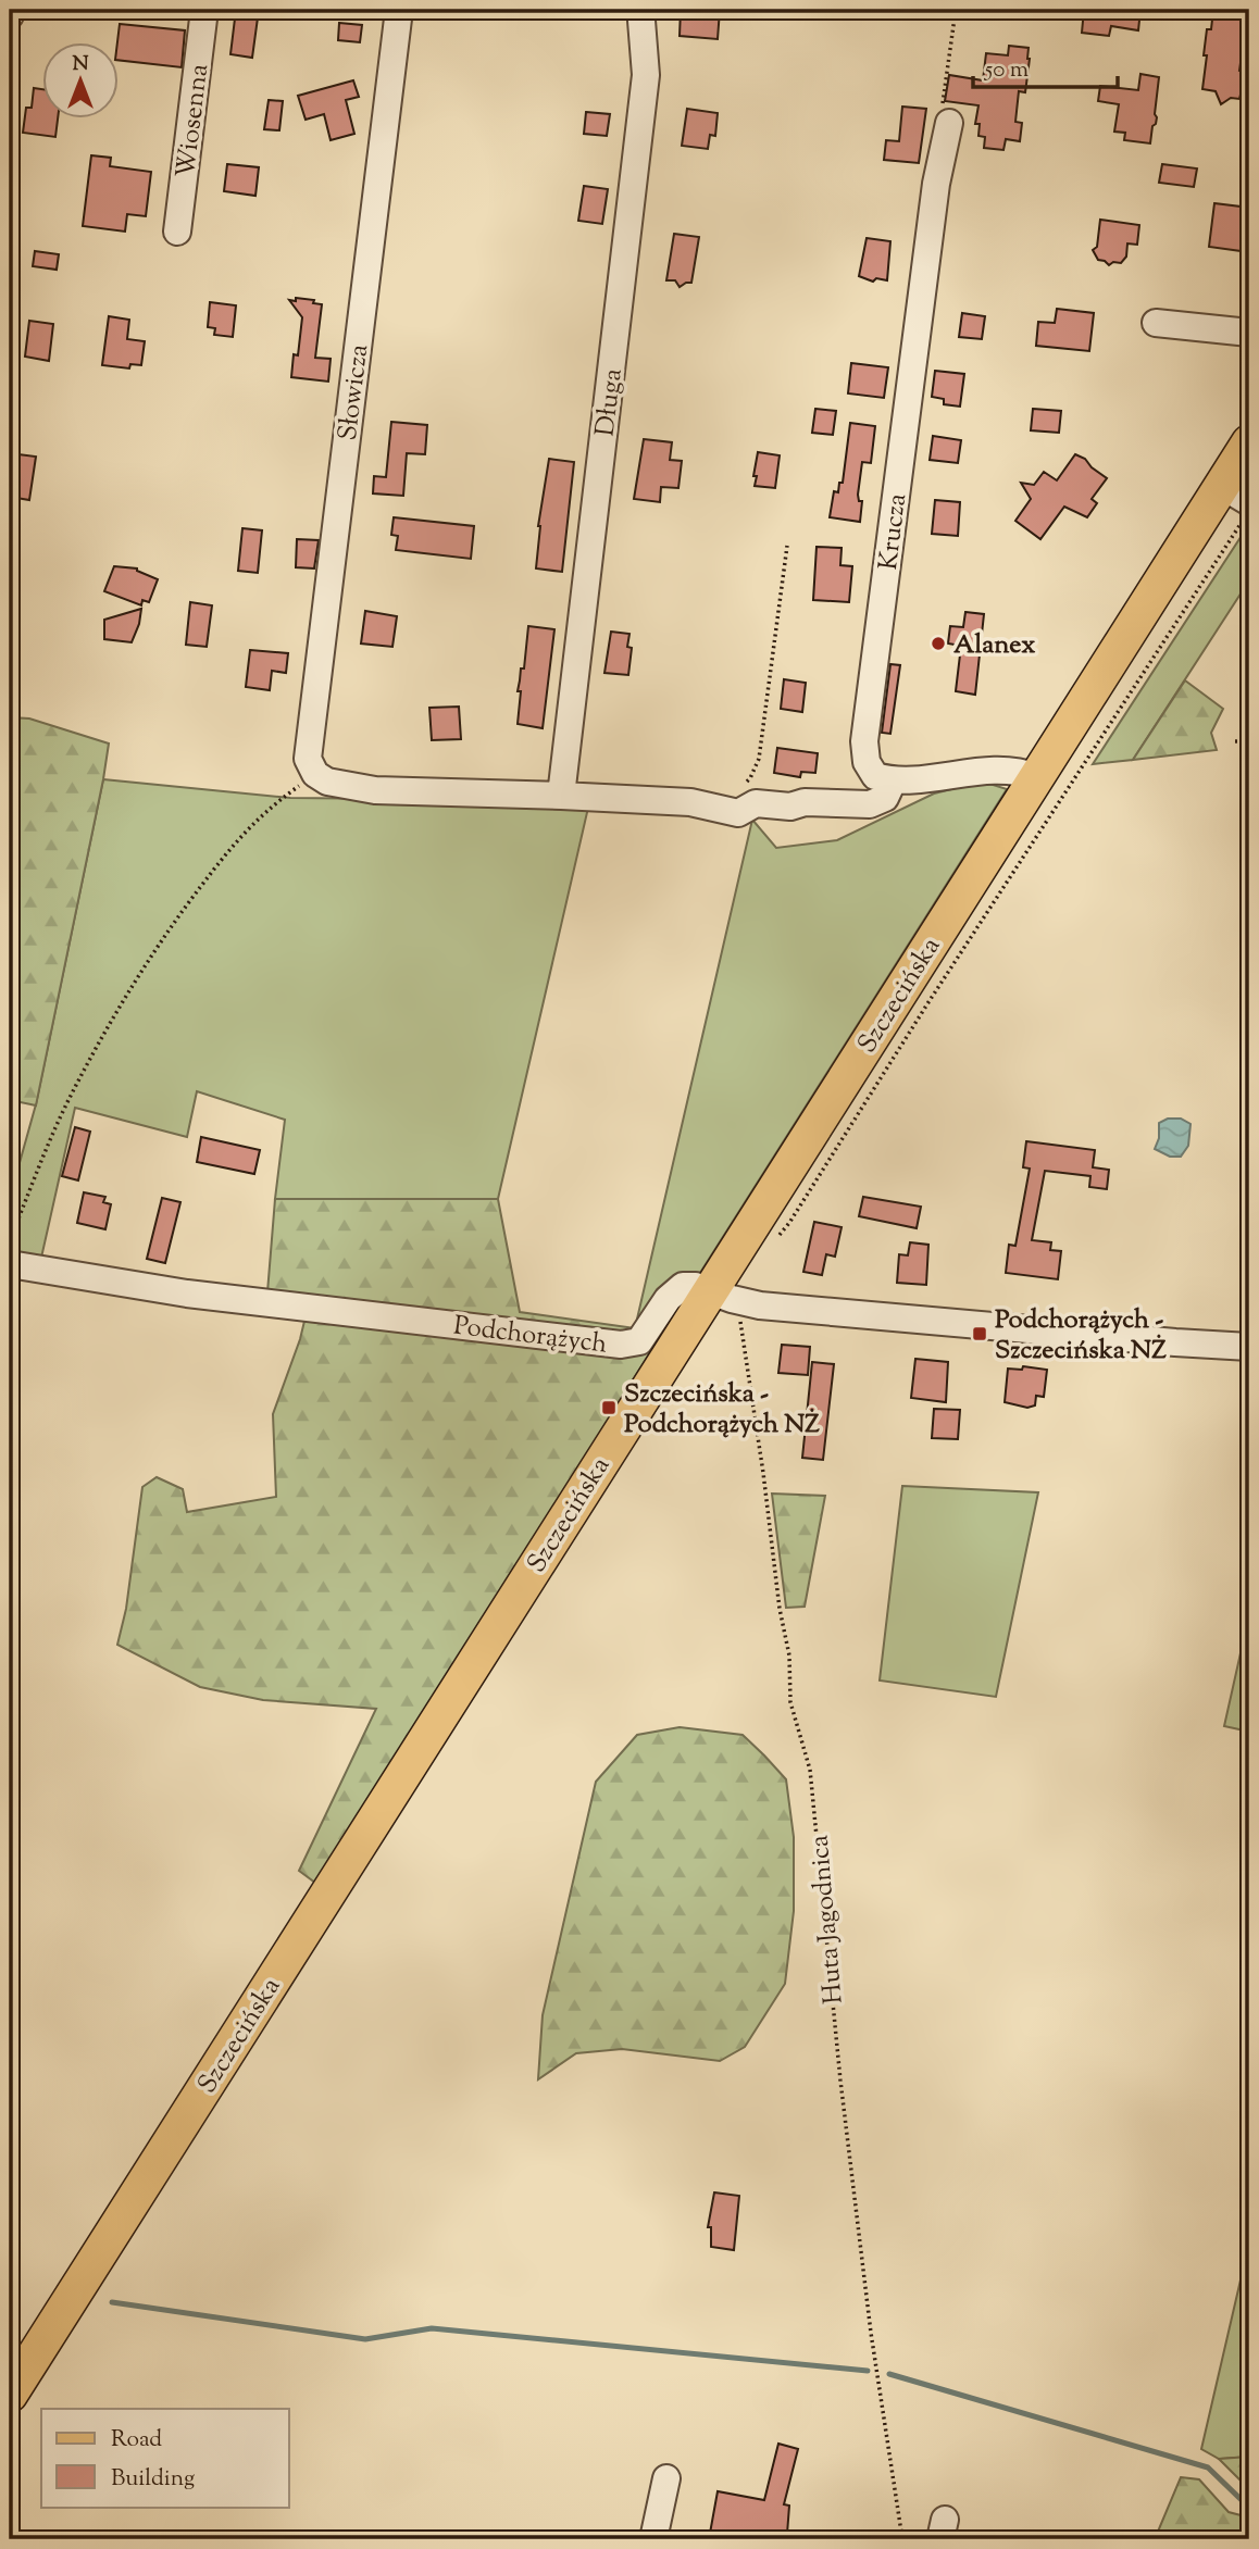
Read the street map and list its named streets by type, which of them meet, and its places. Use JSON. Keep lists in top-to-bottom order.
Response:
{
  "streets": {
    "main road": ["Szczecińska"],
    "street": [
      "Wiosenna",
      "Słowicza",
      "Długa",
      "Krucza",
      "Podchorążych"
    ],
    "path": ["Huta Jagodnica"]
  },
  "crossings": [
    ["Szczecińska", "Podchorążych"],
    ["Szczecińska", "Huta Jagodnica"],
    ["Podchorążych", "Huta Jagodnica"]
  ],
  "places": {
    "other": ["Alanex"],
    "transit": ["Podchorążych - Szczecińska NŻ", "Szczecińska - Podchorążych NŻ"]
  },
  "legend": ["Road", "Building"],
  "scale_bar": "50 m",
  "north": "top"
}
